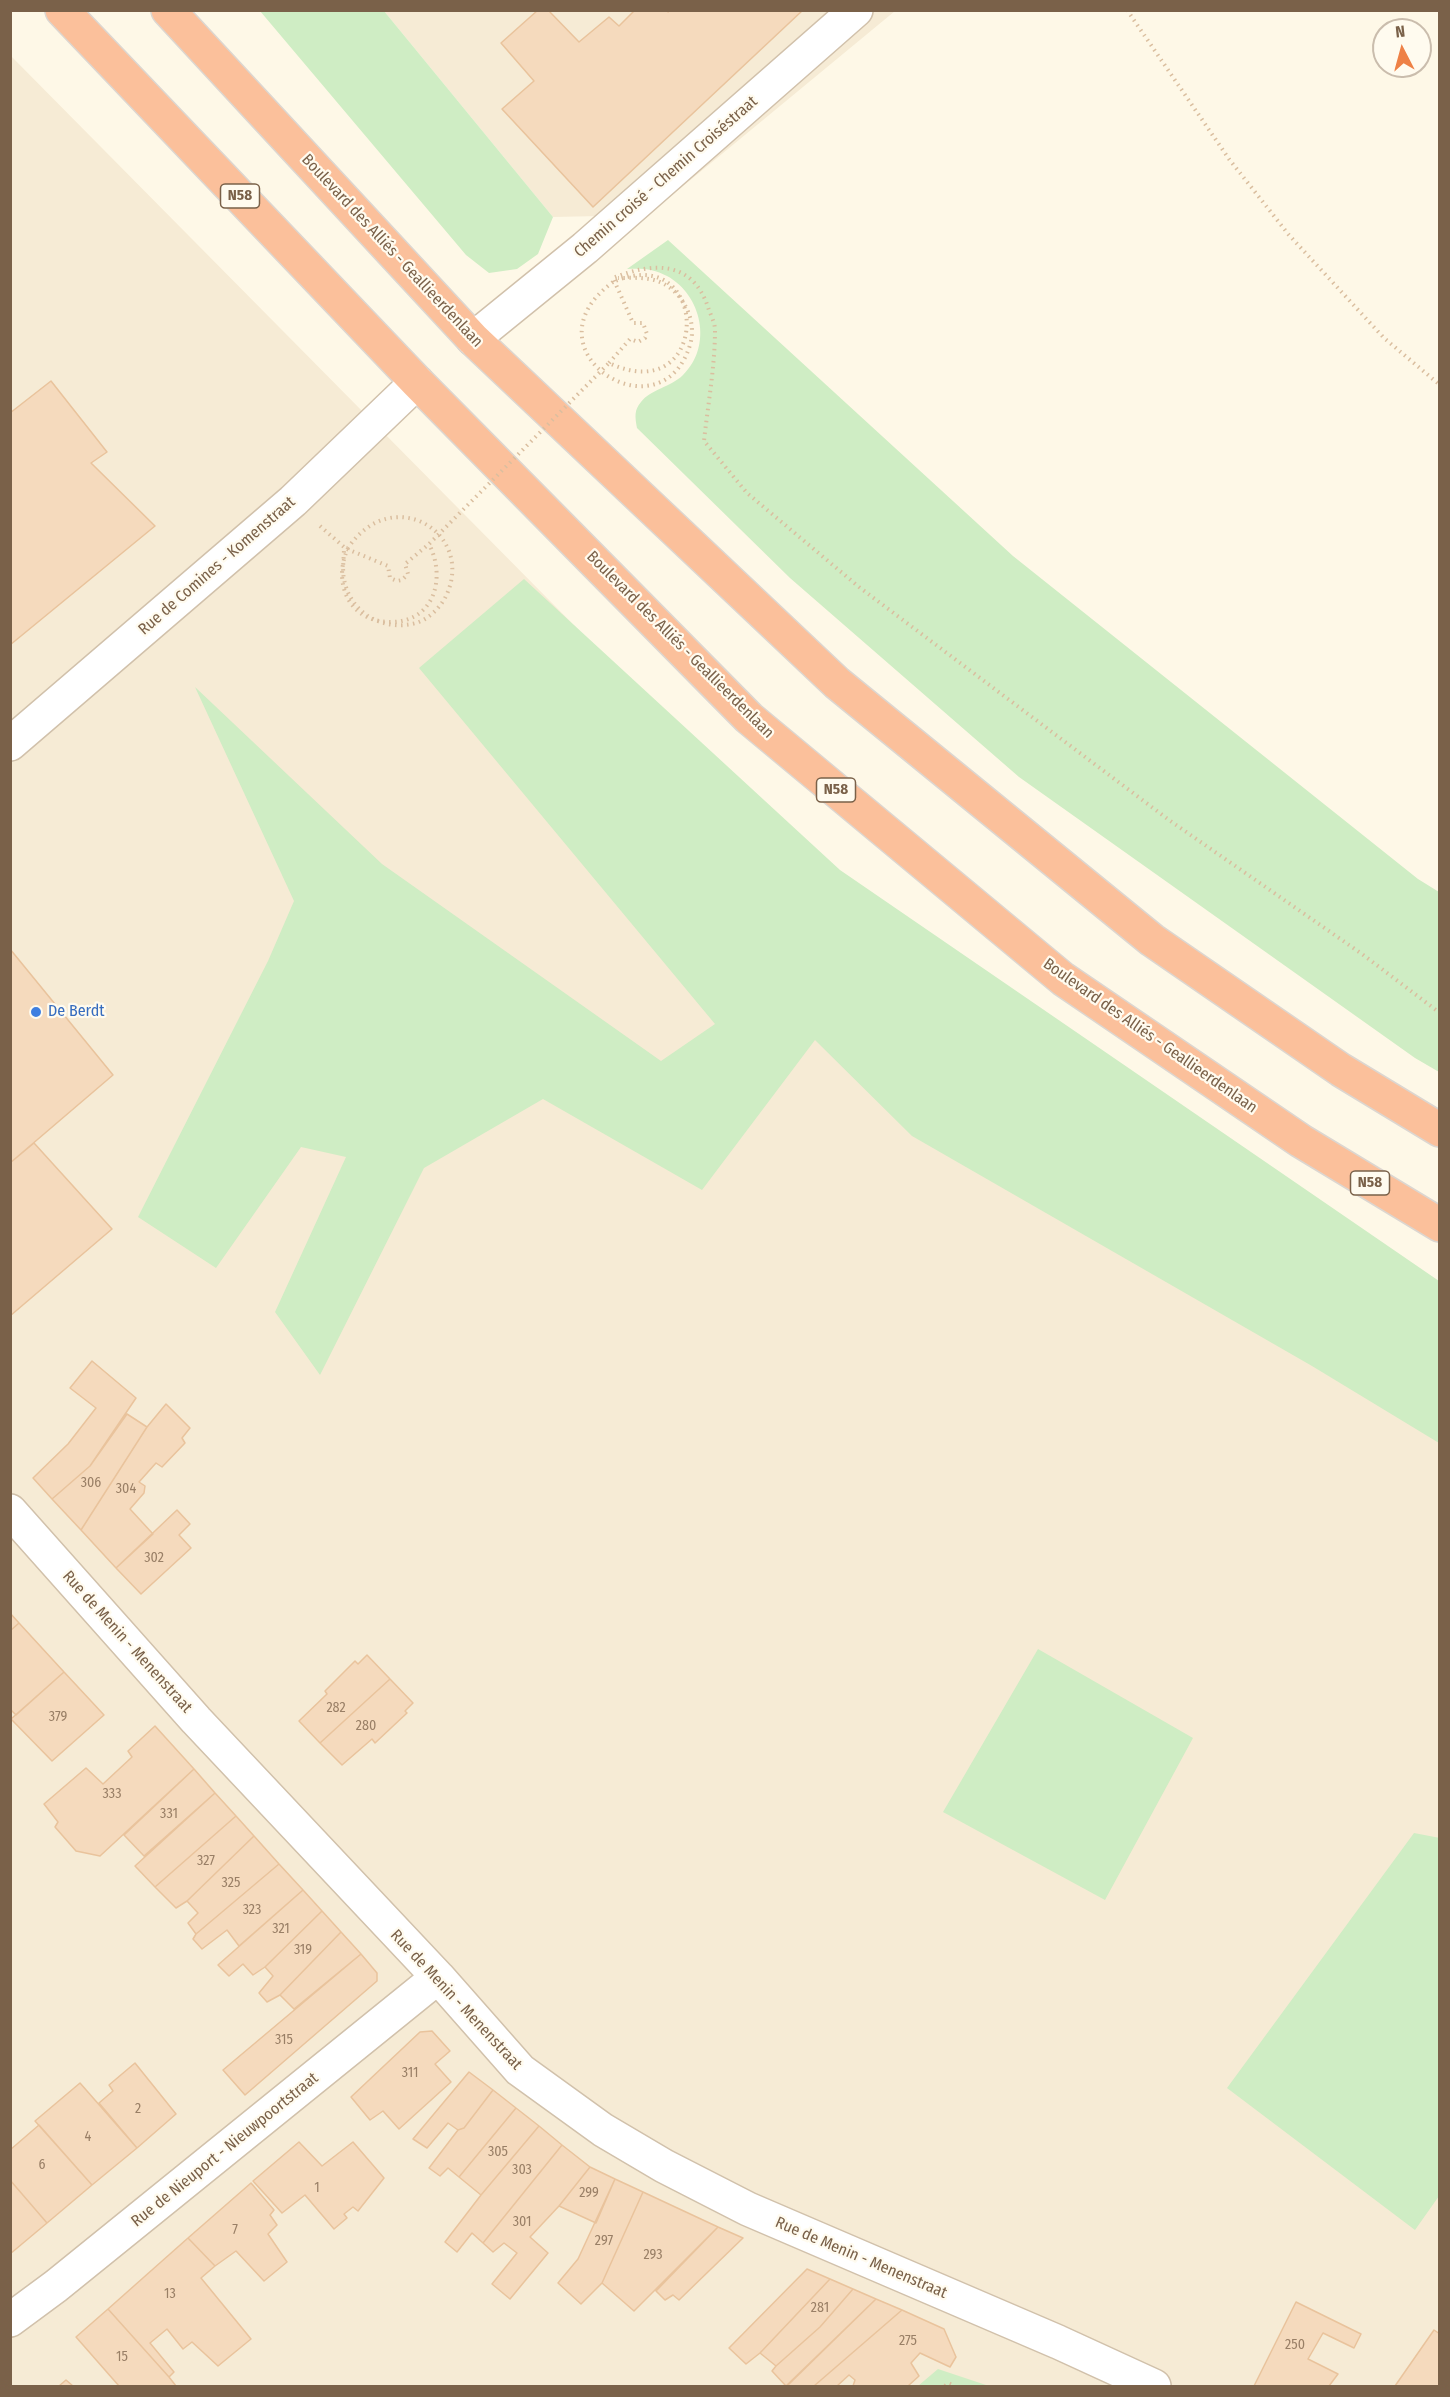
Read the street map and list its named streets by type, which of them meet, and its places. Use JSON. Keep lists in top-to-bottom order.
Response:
{
  "streets": {
    "highway": ["N58", "Boulevard des Alliés - Geallieerdenlaan"],
    "street": [
      "Chemin croisé - Chemin Croiséstraat",
      "Rue de Comines - Komenstraat",
      "Rue de Menin - Menenstraat",
      "Rue de Nieuport - Nieuwpoortstraat"
    ]
  },
  "crossings": [
    ["Chemin croisé - Chemin Croiséstraat", "Boulevard des Alliés - Geallieerdenlaan"],
    ["Boulevard des Alliés - Geallieerdenlaan", "Rue de Comines - Komenstraat"],
    ["Rue de Menin - Menenstraat", "Rue de Nieuport - Nieuwpoortstraat"]
  ],
  "places": ["De Berdt"],
  "house_numbers": [
    "306",
    "304",
    "302",
    "282",
    "379",
    "280",
    "333",
    "331",
    "327",
    "325",
    "323",
    "321",
    "319",
    "315",
    "311",
    "2",
    "4",
    "305",
    "6",
    "303",
    "1",
    "299",
    "301",
    "7",
    "297",
    "293",
    "13",
    "281",
    "275",
    "250",
    "15"
  ],
  "north": "top"
}
